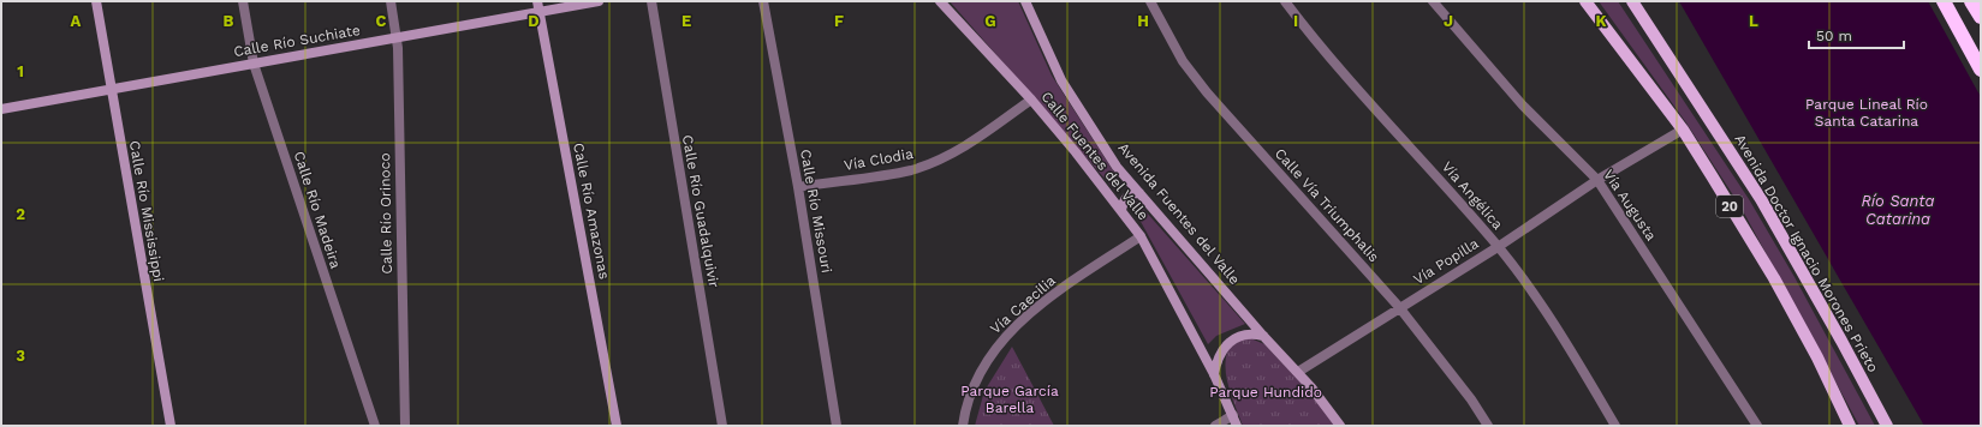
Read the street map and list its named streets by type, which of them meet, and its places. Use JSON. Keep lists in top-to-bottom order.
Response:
{
  "streets": {
    "main road": ["20", "Avenida Doctor Ignacio Morones Prieto"],
    "street": [
      "Calle Río Suchiate",
      "Calle Fuentes del Valle",
      "Vía Clodia",
      "Vía Angélica",
      "Calle Vía Triumphalis",
      "Vía Augusta",
      "Calle Río Madeira",
      "Calle Río Mississippi",
      "Calle Río Amazonas",
      "Calle Río Guadalquivir",
      "Calle Río Missouri",
      "Calle Río Orinoco",
      "Avenida Fuentes del Valle",
      "Vía Popilla",
      "Vía Caecilia"
    ]
  },
  "crossings": [
    ["Calle Río Suchiate", "Calle Río Madeira"],
    ["Calle Río Suchiate", "Calle Río Mississippi"],
    ["Calle Río Suchiate", "Calle Río Amazonas"],
    ["Calle Río Suchiate", "Calle Río Orinoco"],
    ["Calle Fuentes del Valle", "Vía Clodia"],
    ["Calle Fuentes del Valle", "Vía Caecilia"],
    ["Vía Clodia", "Calle Río Missouri"],
    ["Vía Angélica", "Vía Popilla"],
    ["Calle Vía Triumphalis", "Vía Popilla"],
    ["Vía Augusta", "Vía Popilla"],
    ["20", "Vía Popilla"],
    ["Avenida Fuentes del Valle", "Vía Popilla"]
  ],
  "water": ["Río Santa Catarina"],
  "parks": ["Parque Lineal Río Santa Catarina", "Parque García Barella", "Parque Hundido"],
  "scale_bar": "50 m",
  "grid": {
    "columns": [
      "A",
      "B",
      "C",
      "D",
      "E",
      "F",
      "G",
      "H",
      "I",
      "J",
      "K",
      "L"
    ],
    "rows": ["1", "2", "3"]
  }
}
